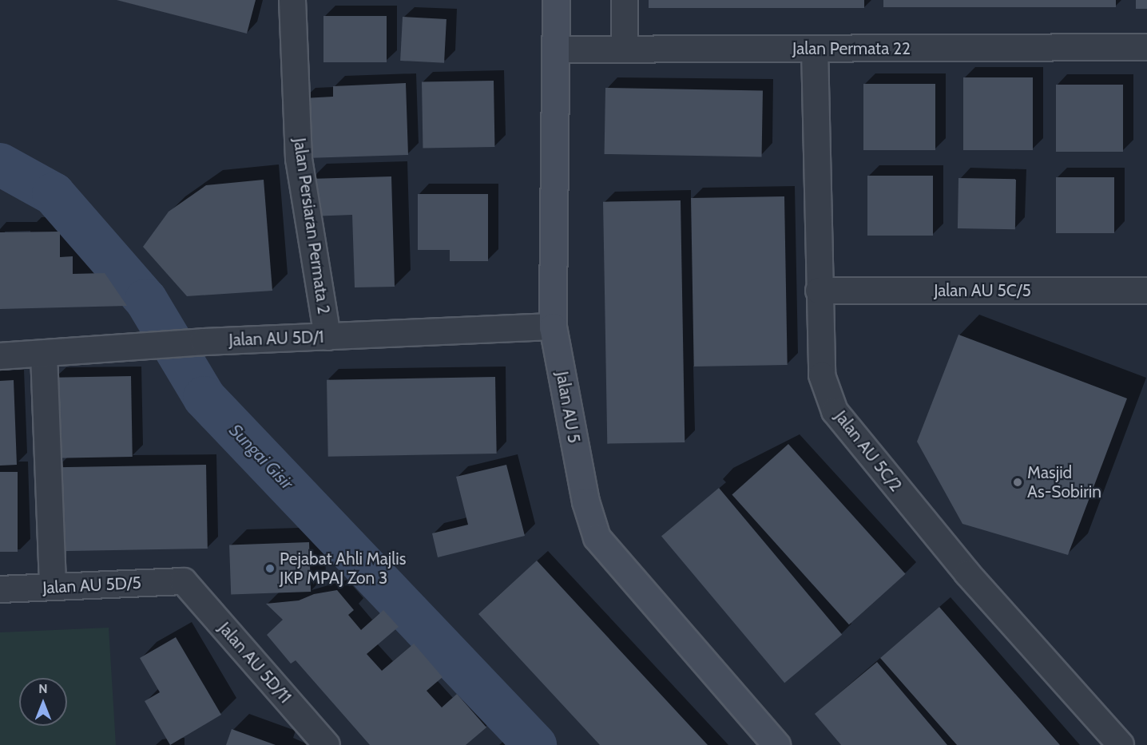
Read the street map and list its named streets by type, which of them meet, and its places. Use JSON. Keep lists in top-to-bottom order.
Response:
{
  "streets": {
    "main road": ["Jalan AU 5"],
    "street": [
      "Jalan Permata 22",
      "Jalan Persiaran Permata 2",
      "Jalan AU 5C/5",
      "Jalan AU 5D/1",
      "Jalan AU 5C/2",
      "Jalan AU 5D/5",
      "Jalan AU 5D/11"
    ]
  },
  "crossings": [
    ["Jalan Permata 22", "Jalan AU 5"],
    ["Jalan Permata 22", "Jalan AU 5C/2"],
    ["Jalan Persiaran Permata 2", "Jalan AU 5D/1"],
    ["Jalan AU 5C/5", "Jalan AU 5C/2"],
    ["Jalan AU 5D/1", "Jalan AU 5"],
    ["Jalan AU 5D/5", "Jalan AU 5D/11"]
  ],
  "water": ["Sungai Gisir"],
  "places": ["Masjid As-Sobirin", "Pejabat Ahli Majlis JKP MPAJ Zon 3"],
  "north": "top"
}
